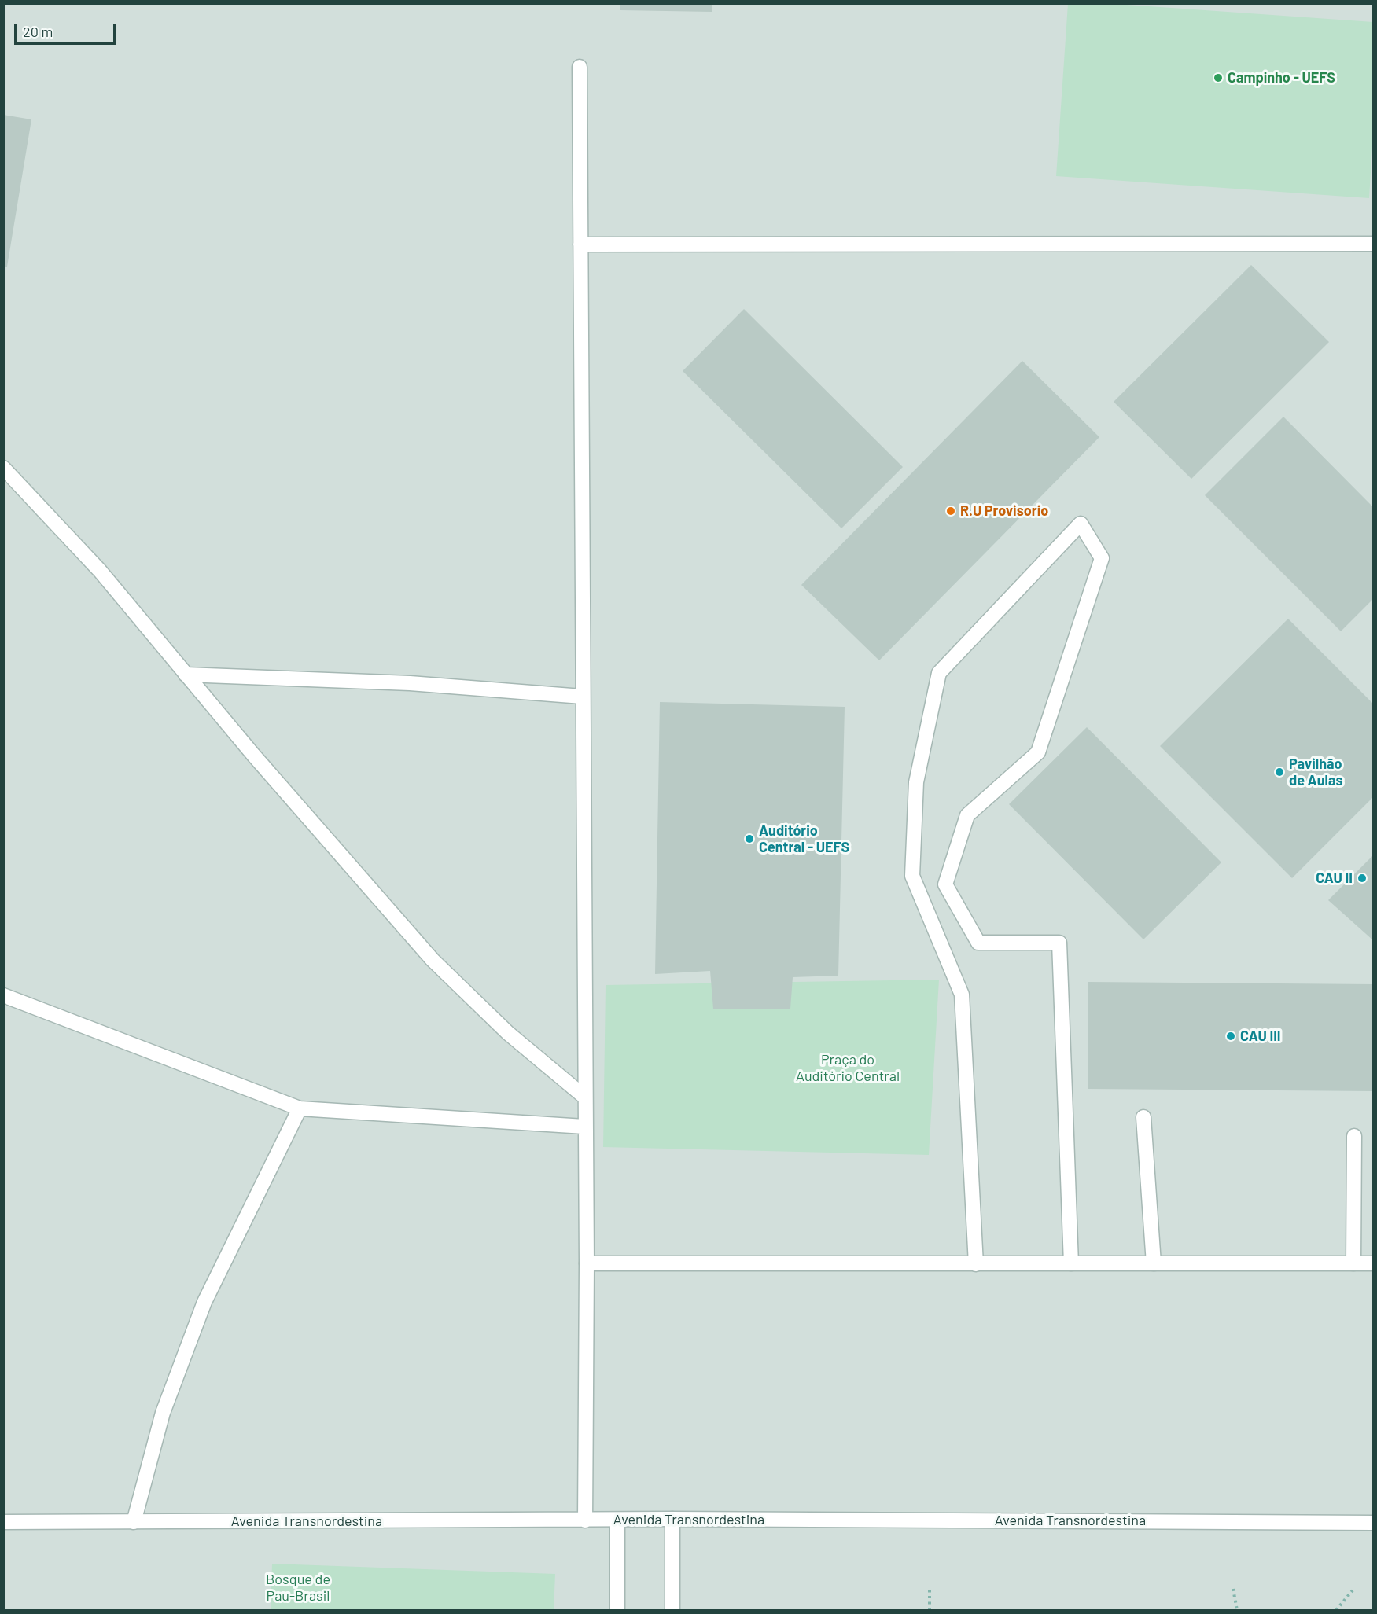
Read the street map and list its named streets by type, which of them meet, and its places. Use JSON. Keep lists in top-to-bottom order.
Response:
{
  "streets": {
    "street": ["Avenida Transnordestina"]
  },
  "parks": ["Praça do Auditório Central", "Bosque de Pau-Brasil"],
  "places": [
    "Campinho - UEFS",
    "R.U Provisorio",
    "Pavilhão de Aulas",
    "Auditório Central - UEFS",
    "CAU II",
    "CAU III"
  ],
  "scale_bar": "20 m"
}
